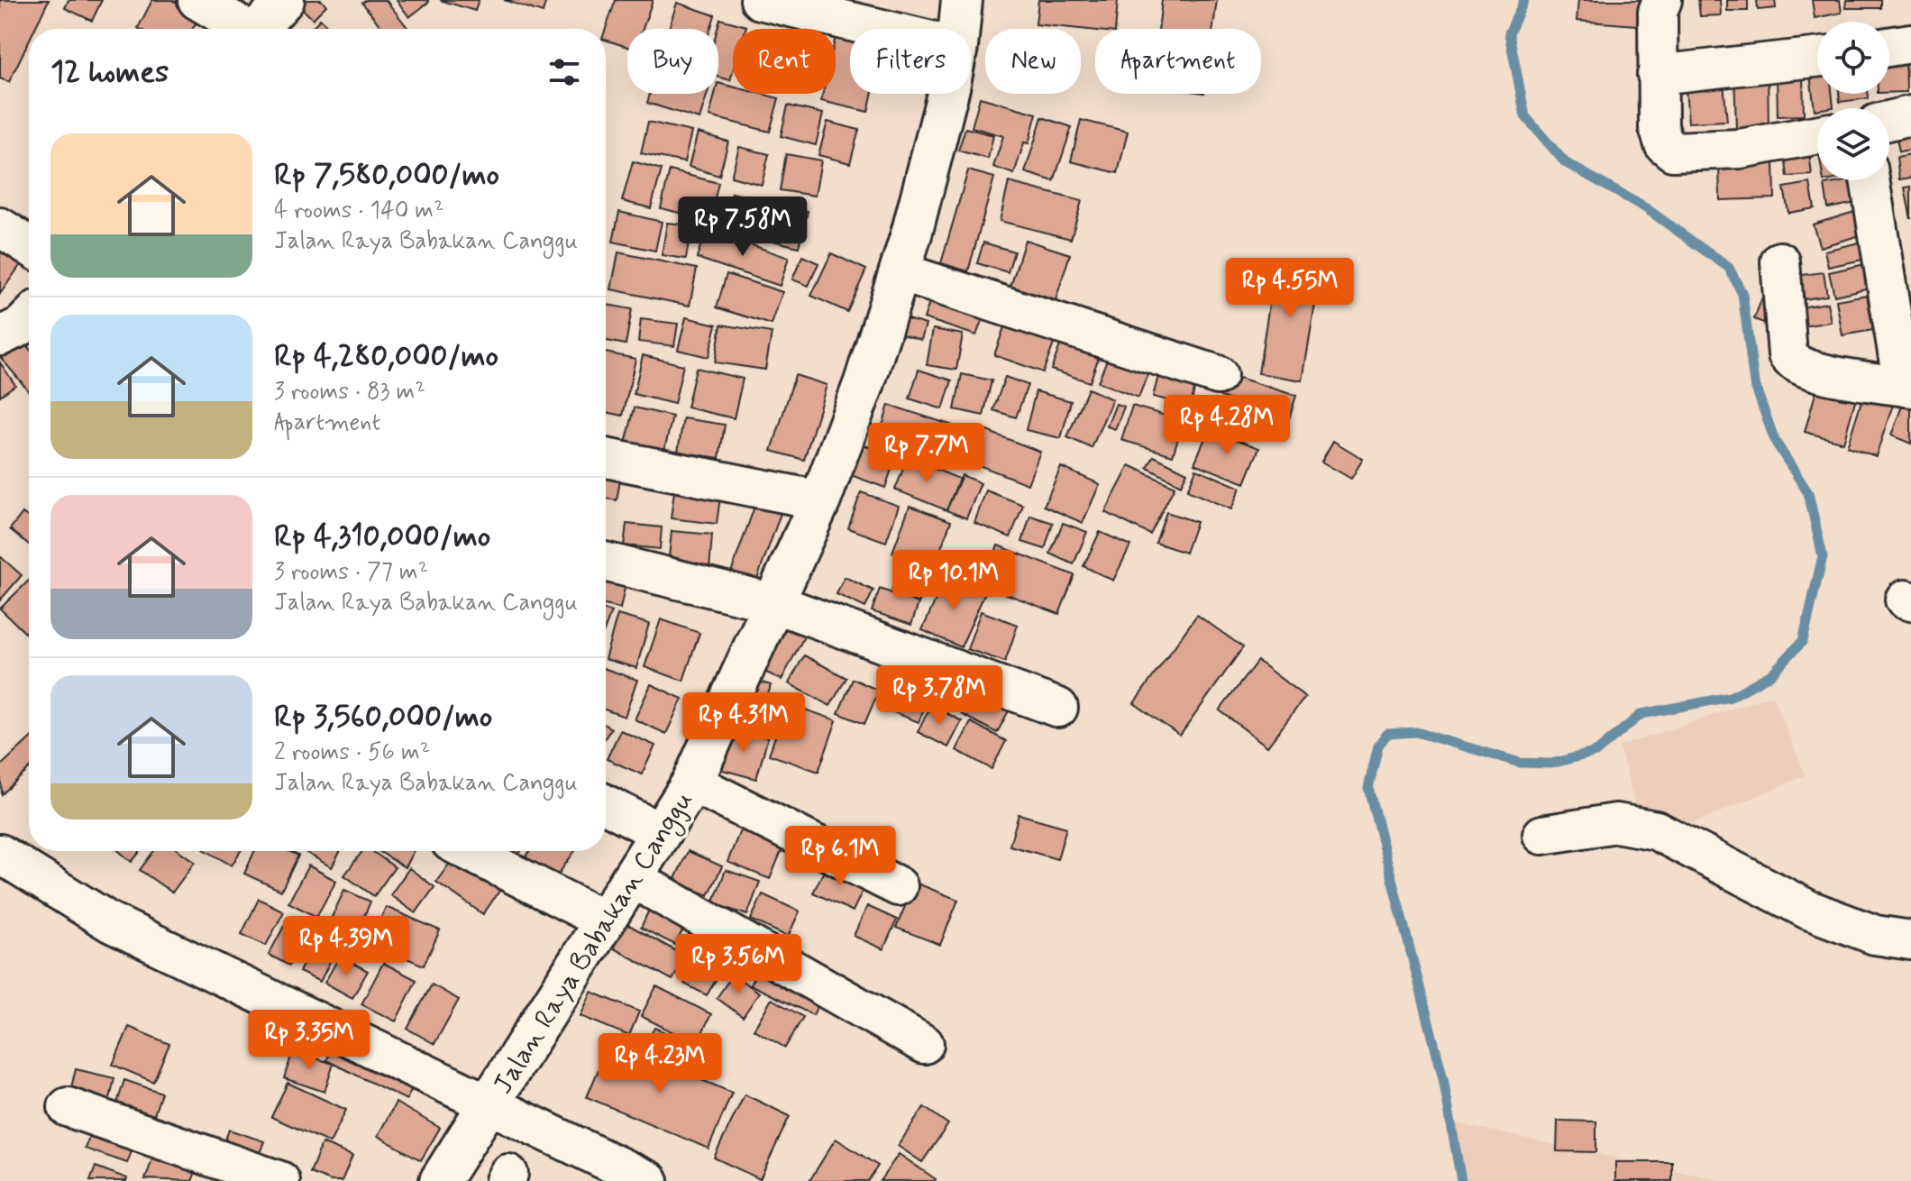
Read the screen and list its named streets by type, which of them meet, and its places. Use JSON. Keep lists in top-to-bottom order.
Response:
{
  "streets": {
    "street": ["Jalan Raya Babakan Canggu"]
  },
  "page": {
    "chip": [
      "Buy",
      "Rent",
      "Filters",
      "New",
      "Apartment"
    ],
    "heading": "12 homes",
    "list": [
      {
        "name": "Rp 7,580,000/mo",
        "note": "4 rooms · 140 m² · Jalan Raya Babakan Canggu"
      },
      {
        "name": "Rp 4,280,000/mo",
        "note": "3 rooms · 83 m² · Apartment"
      },
      {
        "name": "Rp 4,310,000/mo",
        "note": "3 rooms · 77 m² · Jalan Raya Babakan Canggu"
      },
      {
        "name": "Rp 3,560,000/mo",
        "note": "2 rooms · 56 m² · Jalan Raya Babakan Canggu"
      }
    ],
    "price": [
      "Rp 7.58M",
      "Rp 4.55M",
      "Rp 4.28M",
      "Rp 7.7M",
      "Rp 10.1M",
      "Rp 3.78M",
      "Rp 4.31M",
      "Rp 6.1M",
      "Rp 4.39M",
      "Rp 3.56M",
      "Rp 3.35M",
      "Rp 4.23M"
    ]
  }
}
